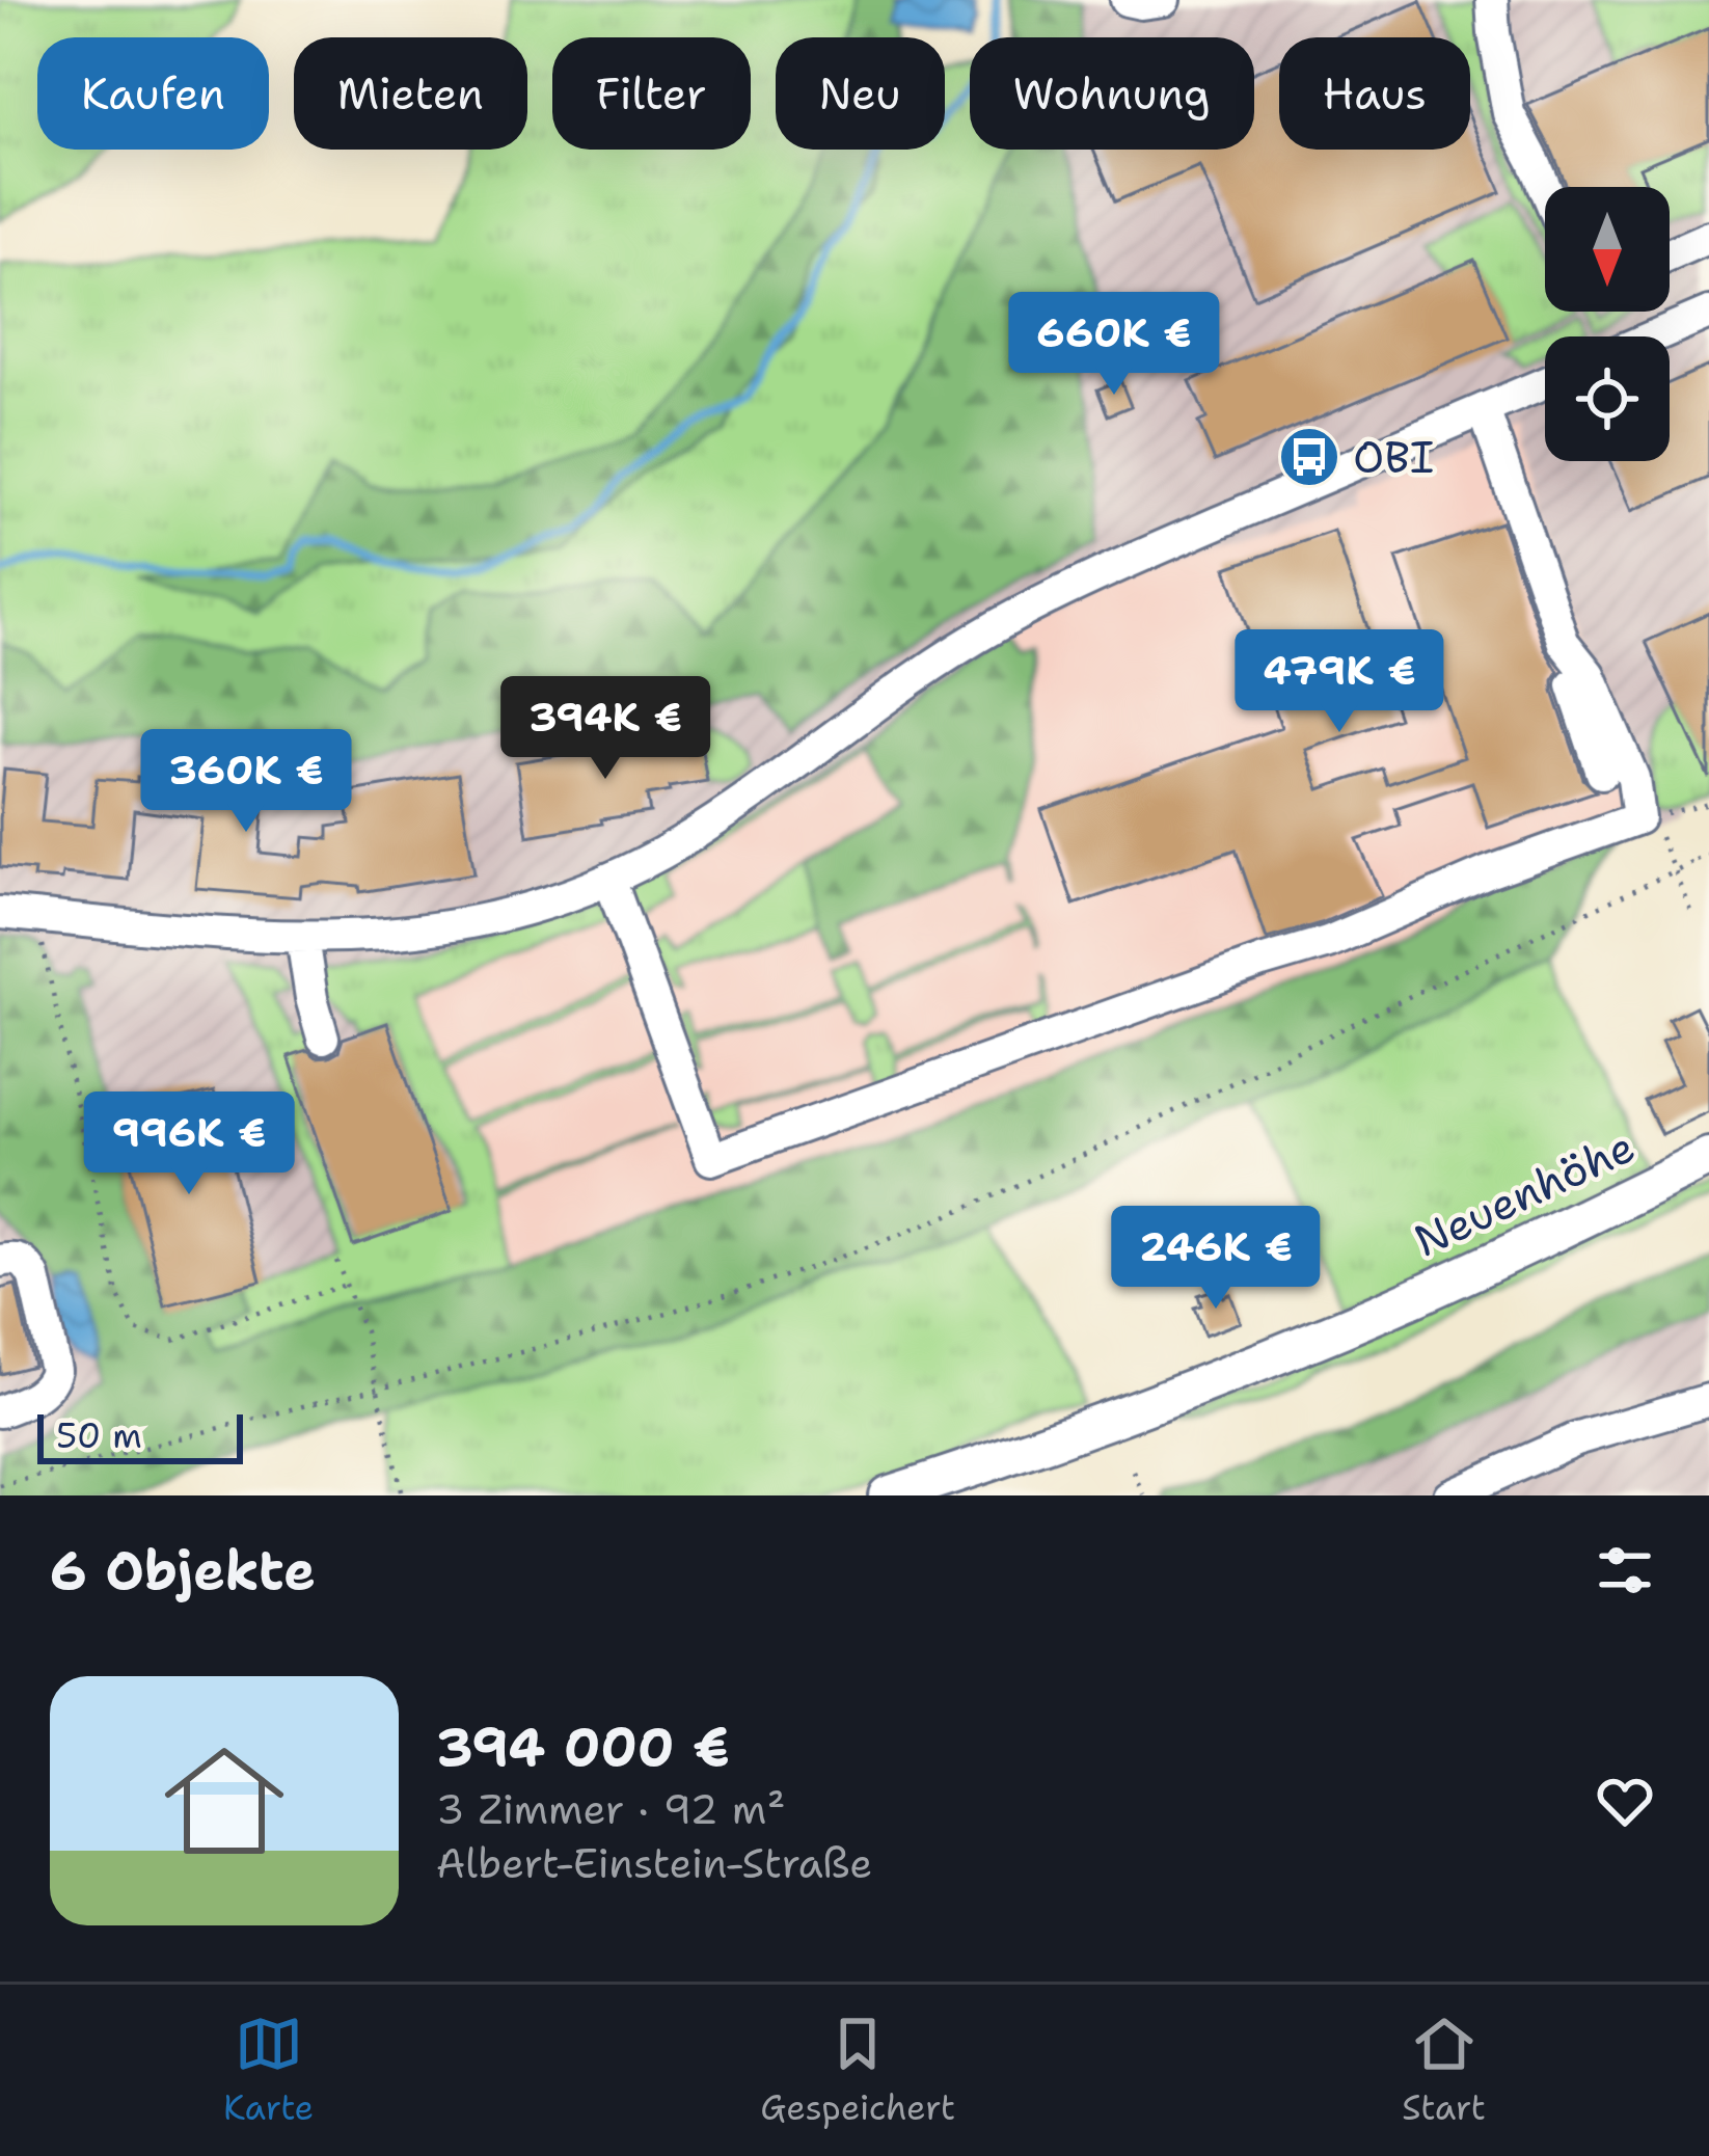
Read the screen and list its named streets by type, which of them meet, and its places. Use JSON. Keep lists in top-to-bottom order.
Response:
{
  "streets": {
    "main road": ["Neuenhöhe"]
  },
  "places": {
    "bus stop": ["OBI"]
  },
  "scale_bar": "50 m",
  "north": "bottom",
  "page": {
    "chip": [
      "Kaufen",
      "Mieten",
      "Filter",
      "Neu",
      "Wohnung",
      "Haus"
    ],
    "price": [
      "660K €",
      "479K €",
      "394K €",
      "360K €",
      "996K €",
      "246K €"
    ],
    "scale": "50 m",
    "heading": "6 Objekte",
    "list": [
      {
        "name": "394 000 €",
        "note": "3 Zimmer · 92 m² · Albert-Einstein-Straße"
      }
    ],
    "tabs": ["Karte", "Gespeichert", "Start"]
  }
}
